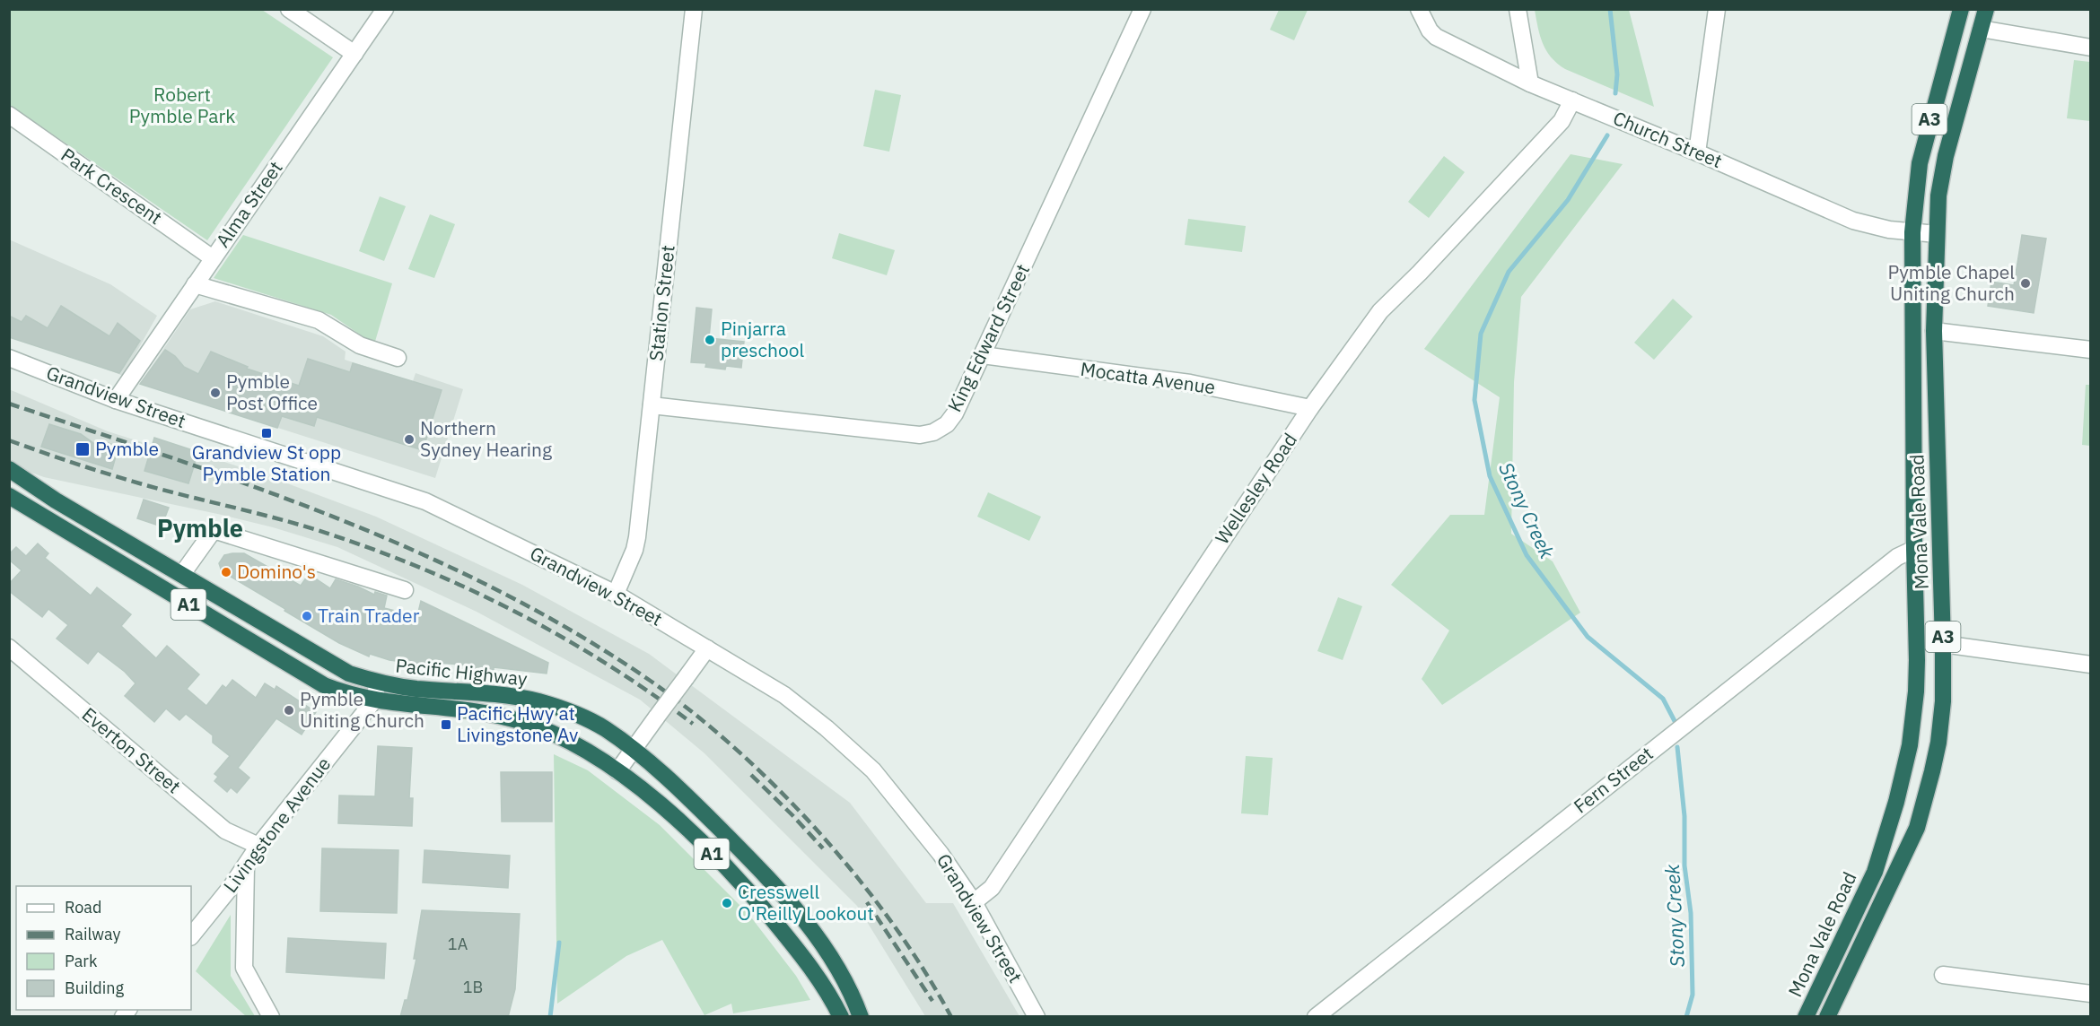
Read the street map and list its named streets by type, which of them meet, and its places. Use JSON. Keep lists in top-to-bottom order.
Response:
{
  "streets": {
    "highway": [
      "A3",
      "Mona Vale Road",
      "A1",
      "Pacific Highway"
    ],
    "street": [
      "Church Street",
      "Park Crescent",
      "Alma Street",
      "Station Street",
      "King Edward Street",
      "Mocatta Avenue",
      "Grandview Street",
      "Wellesley Road",
      "Everton Street",
      "Fern Street",
      "Livingstone Avenue"
    ]
  },
  "crossings": [
    ["Church Street", "Wellesley Road"],
    ["Church Street", "Mona Vale Road"],
    ["Park Crescent", "Alma Street"],
    ["Alma Street", "Grandview Street"],
    ["Station Street", "King Edward Street"],
    ["Station Street", "Grandview Street"],
    ["King Edward Street", "Mocatta Avenue"],
    ["Mocatta Avenue", "Wellesley Road"],
    ["Grandview Street", "Wellesley Road"],
    ["Mona Vale Road", "Fern Street"],
    ["Pacific Highway", "Livingstone Avenue"],
    ["Everton Street", "Livingstone Avenue"]
  ],
  "districts": ["Pymble"],
  "water": ["Stony Creek"],
  "parks": ["Robert Pymble Park"],
  "places": {
    "other": [
      "Pymble Chapel Uniting Church",
      "Pinjarra preschool",
      "Pymble Post Office",
      "Northern Sydney Hearing",
      "Domino's",
      "Train Trader",
      "Pymble Uniting Church",
      "Cresswell O'Reilly Lookout"
    ],
    "transit": ["Grandview St opp Pymble Station", "Pymble", "Pacific Hwy at Livingstone Av"]
  },
  "house_numbers": ["1A", "1B"],
  "legend": [
    "Road",
    "Railway",
    "Park",
    "Building"
  ]
}
